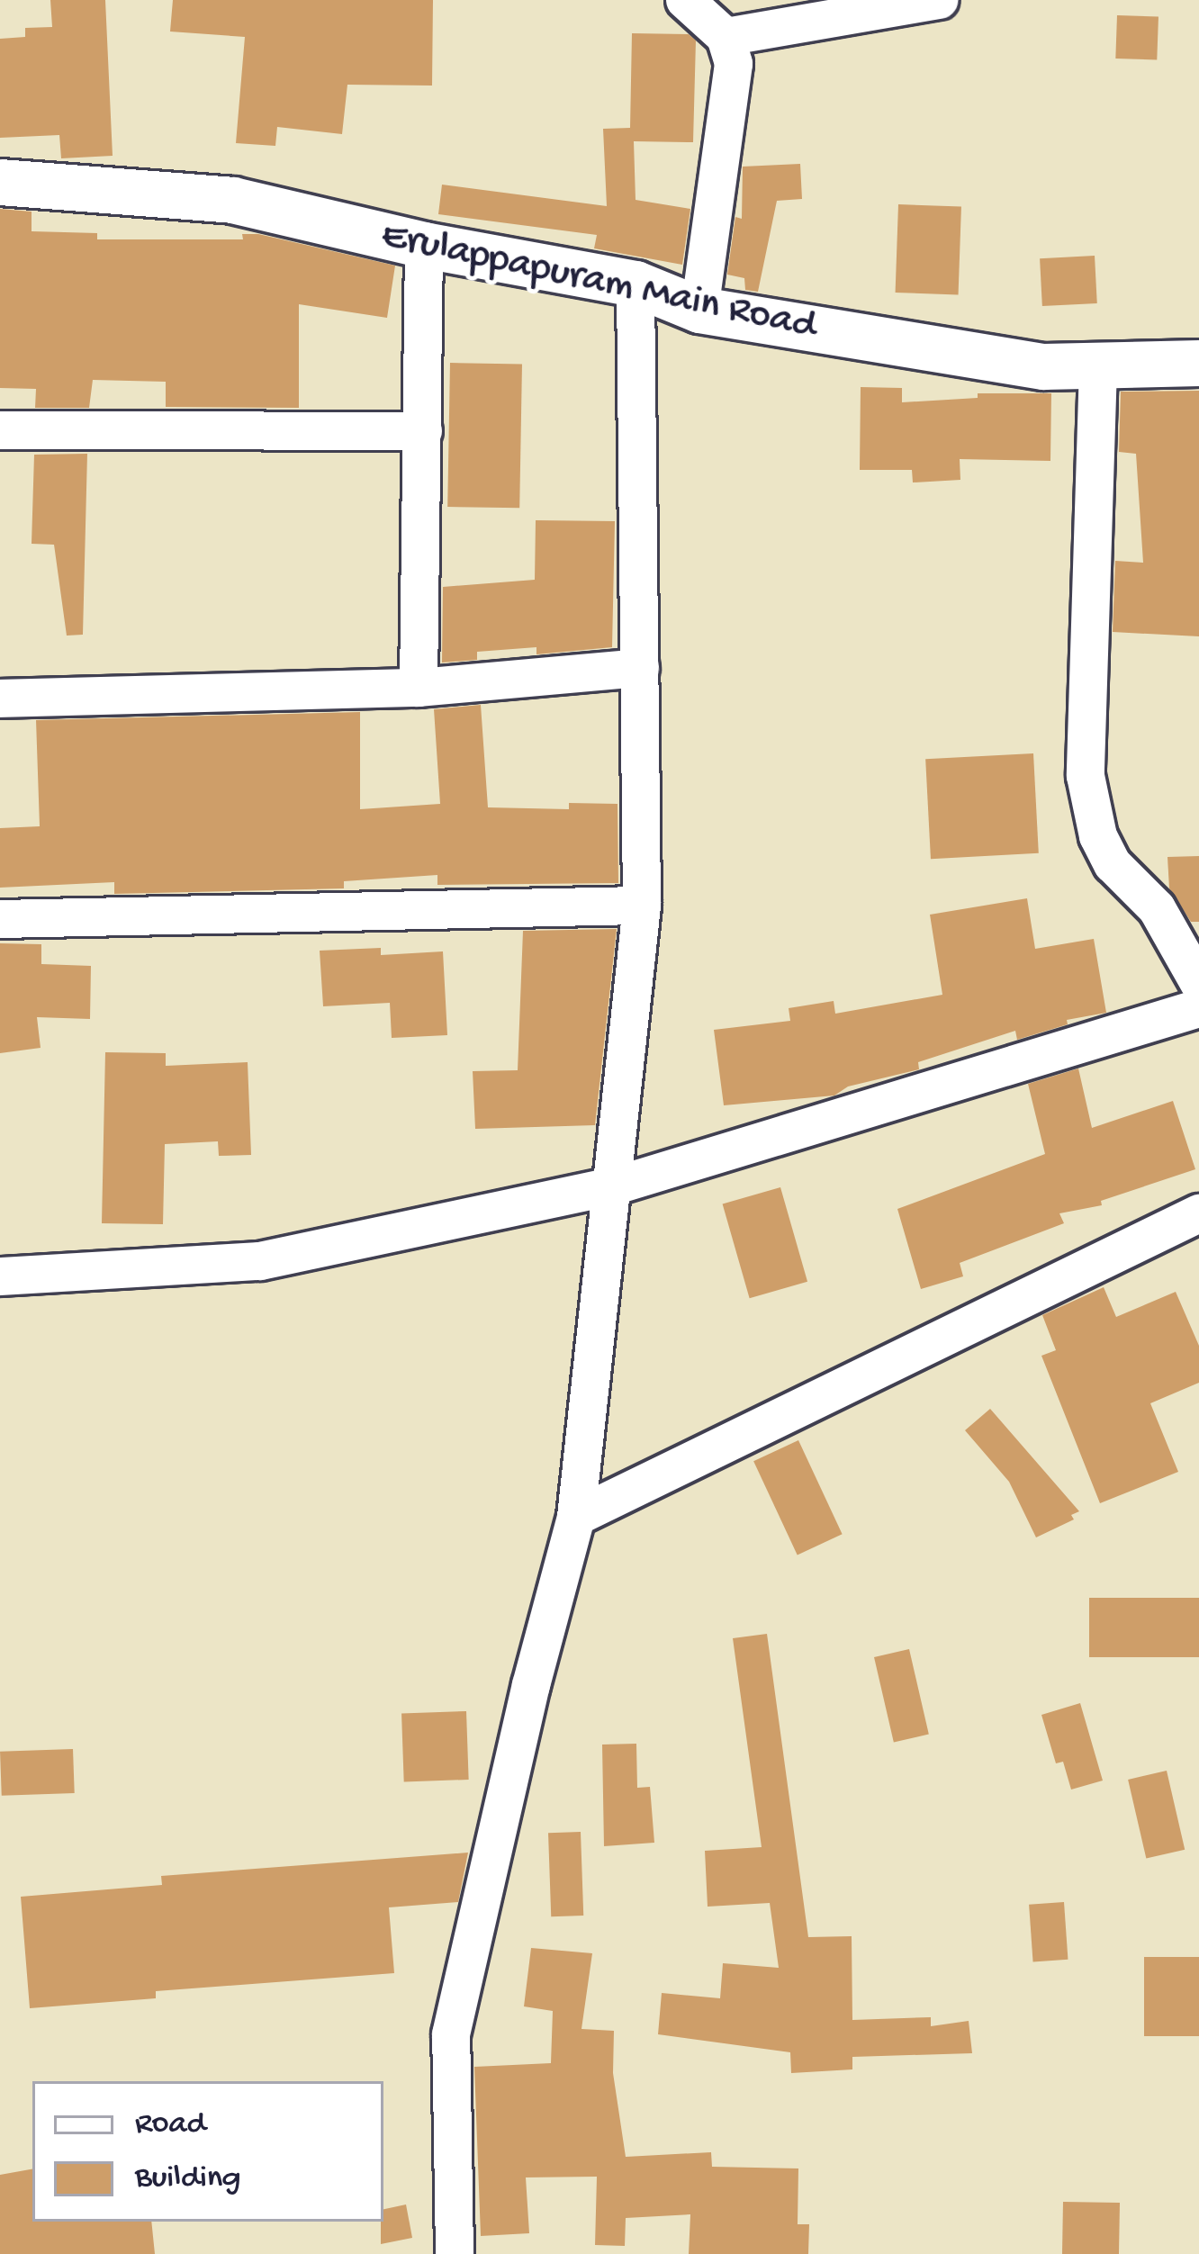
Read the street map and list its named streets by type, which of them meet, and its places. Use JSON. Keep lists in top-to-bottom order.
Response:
{
  "streets": {
    "street": ["Erulappapuram Main Road"]
  },
  "legend": ["Road", "Building"]
}
